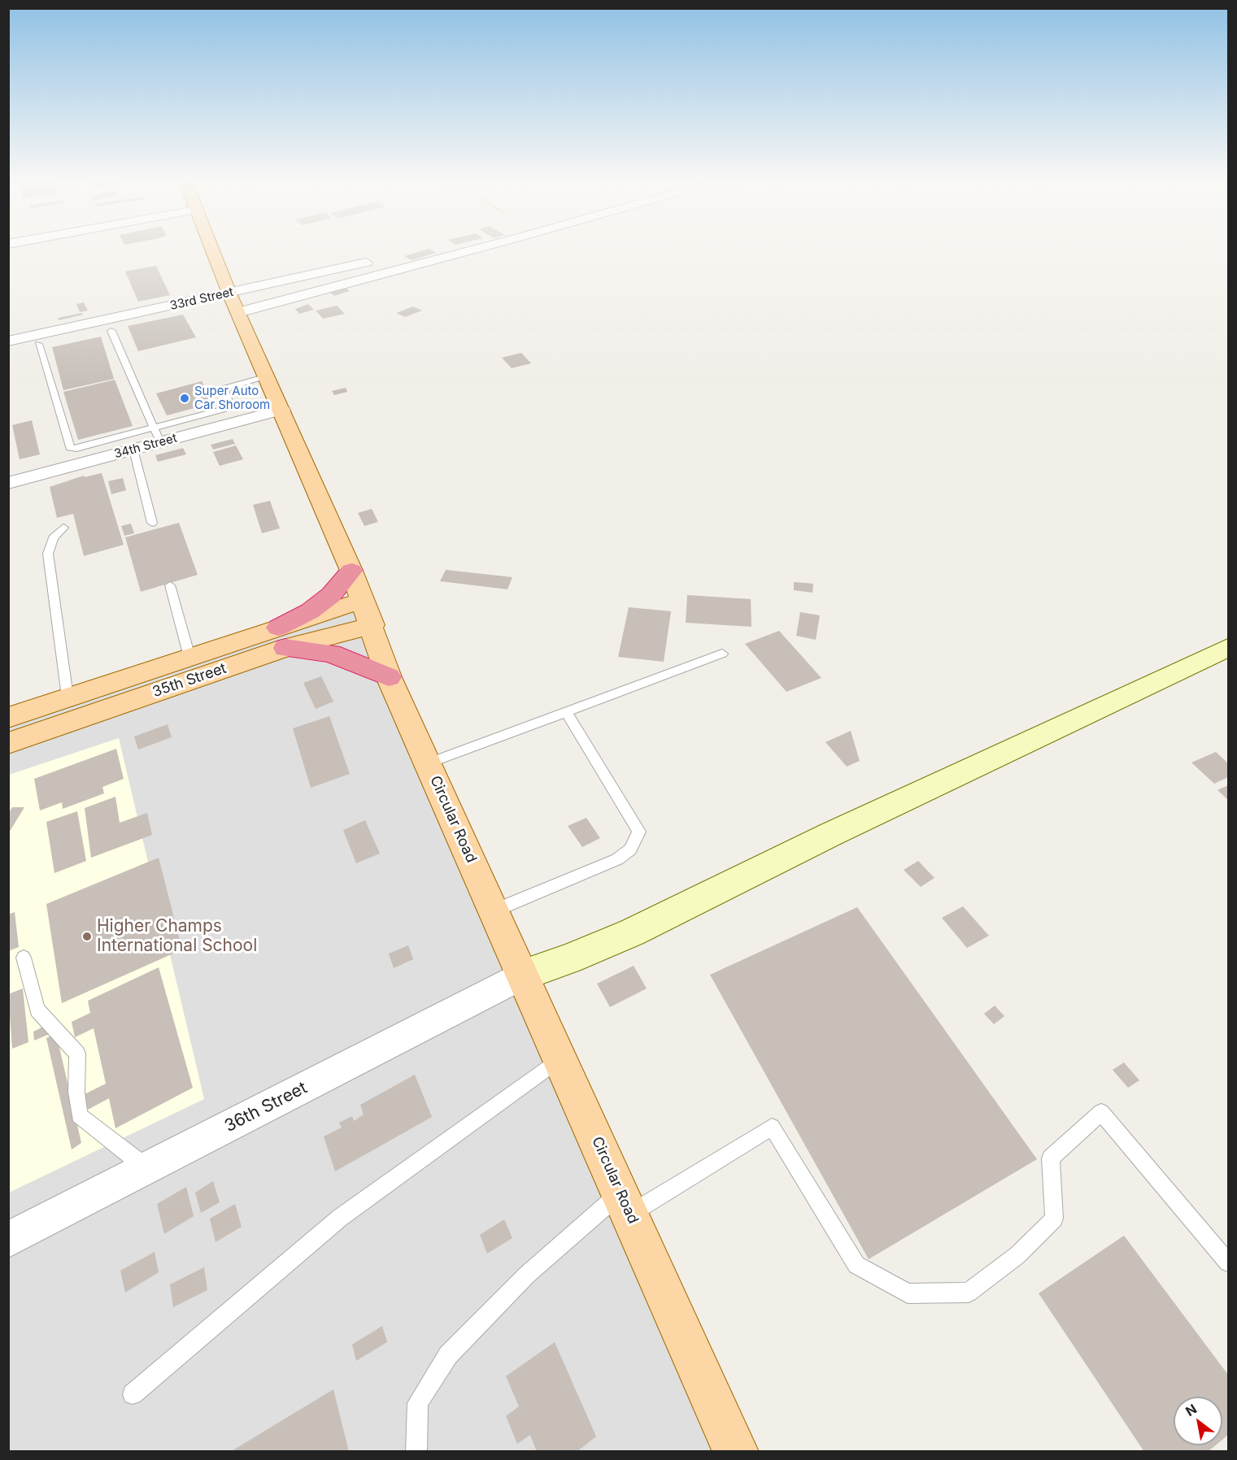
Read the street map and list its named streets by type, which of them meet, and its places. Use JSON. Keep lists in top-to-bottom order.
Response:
{
  "streets": {
    "main road": ["35th Street", "Circular Road"],
    "street": ["33rd Street", "34th Street", "36th Street"]
  },
  "crossings": [
    ["33rd Street", "Circular Road"],
    ["34th Street", "Circular Road"],
    ["35th Street", "Circular Road"],
    ["Circular Road", "36th Street"]
  ],
  "places": ["Super Auto Car Shoroom", "Higher Champs International School"],
  "north": "top left"
}
